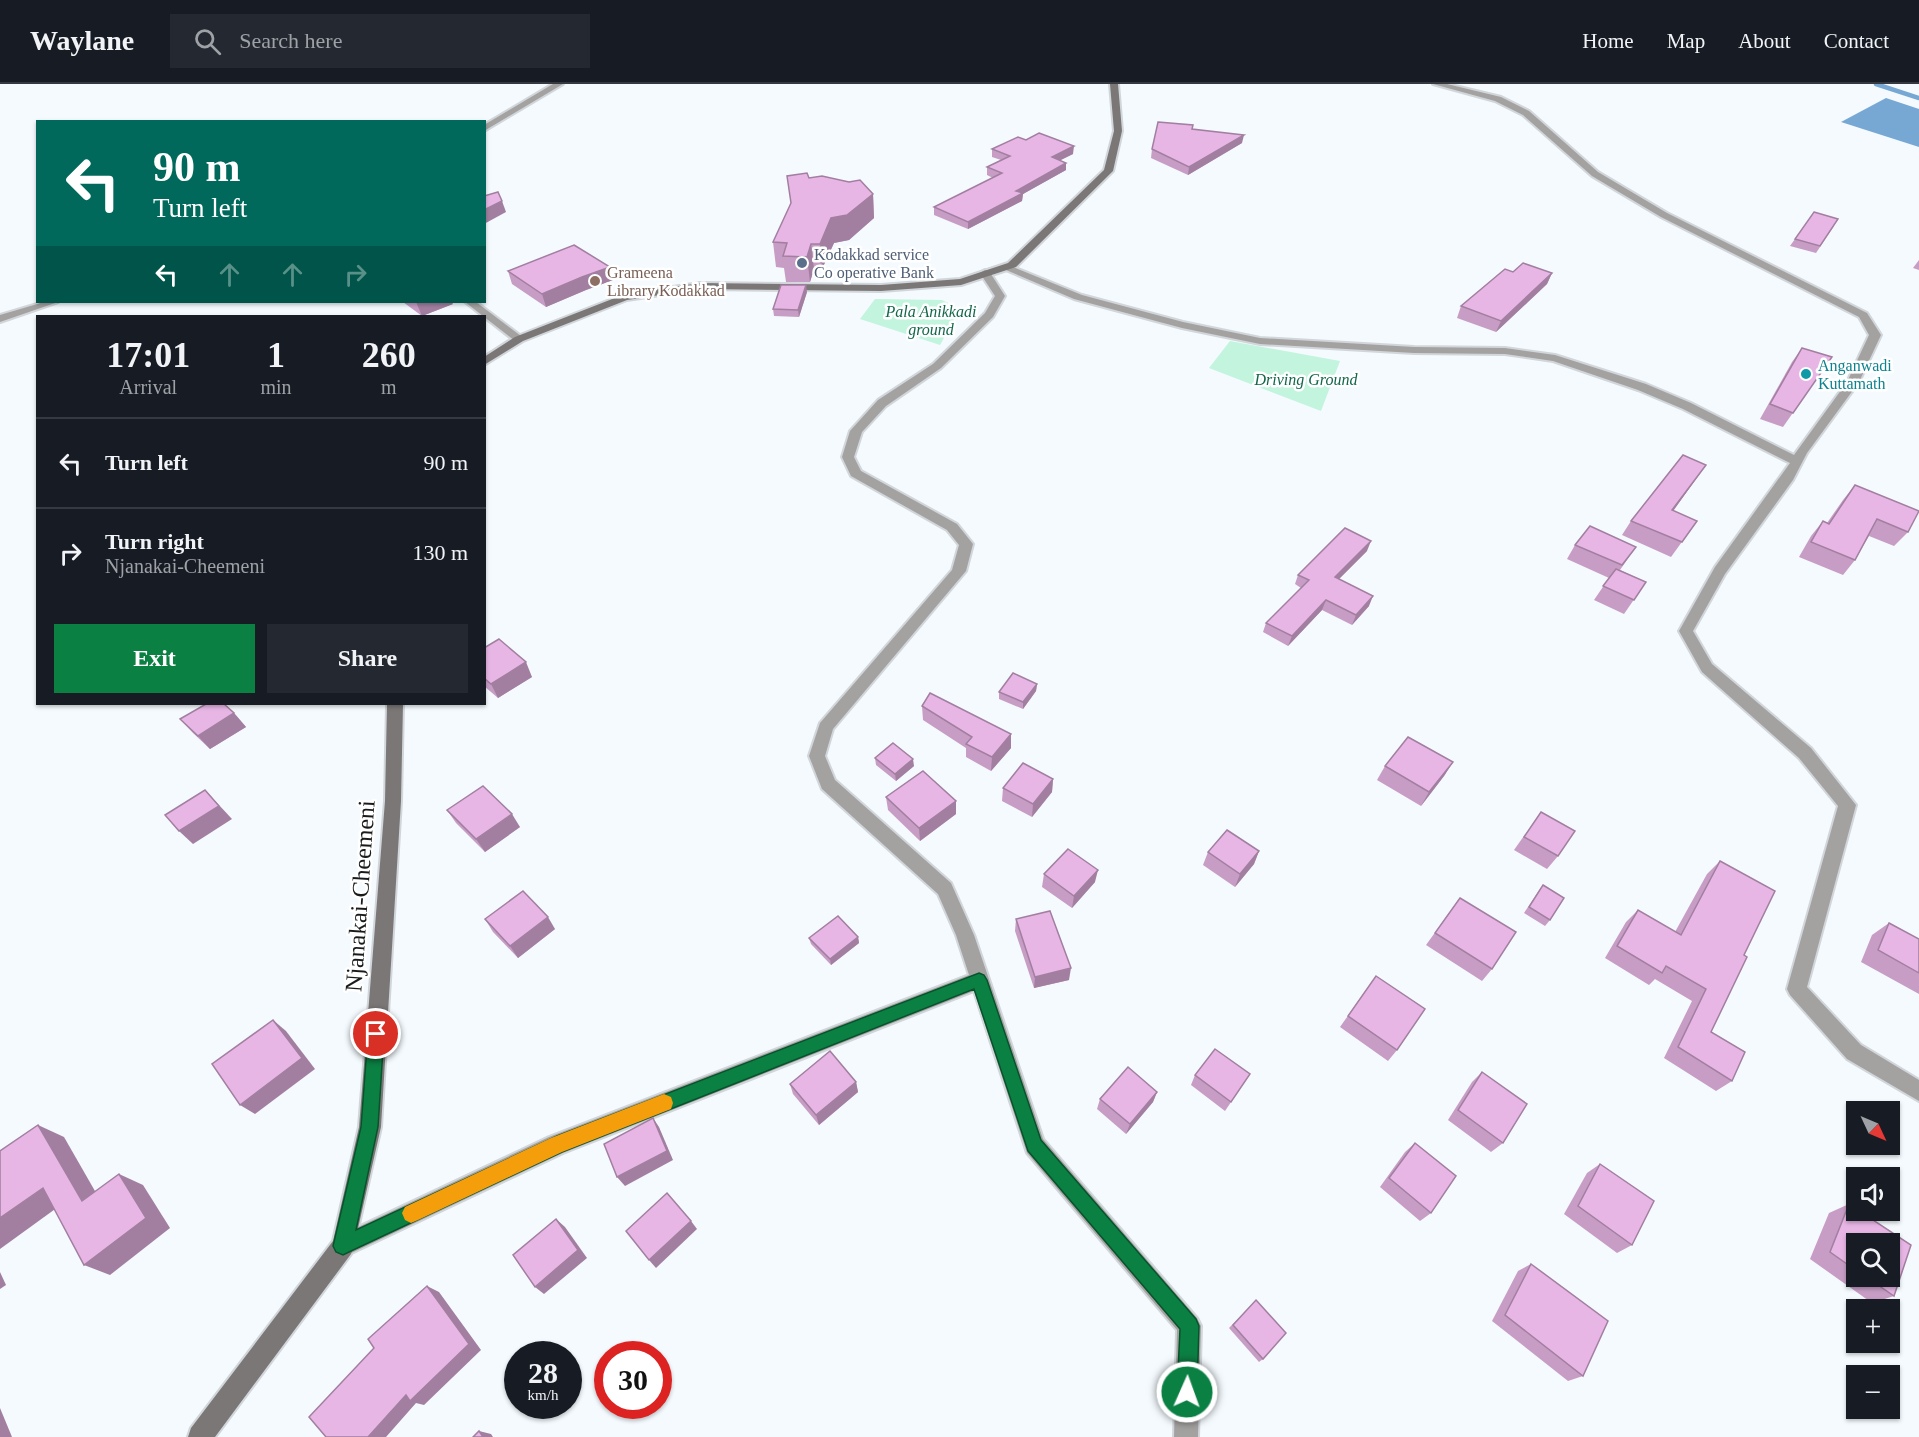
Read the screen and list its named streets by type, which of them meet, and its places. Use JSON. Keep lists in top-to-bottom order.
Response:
{
  "streets": {
    "main road": ["Njanakai-Cheemeni"]
  },
  "parks": ["Pala Anikkadi ground", "Driving Ground"],
  "places": ["Kodakkad service Co operative Bank", "Grameena Library Kodakkad", "Anganwadi Kuttamath"],
  "north": "bottom right",
  "page": {
    "header": "Waylane",
    "search": "Search here",
    "nav": [
      "Home",
      "Map",
      "About",
      "Contact"
    ],
    "turn": ["90 m", "Turn left"],
    "eta": [
      "17:01",
      "Arrival",
      "1",
      "min",
      "260",
      "m"
    ],
    "list": [
      {
        "name": "Turn left",
        "value": "90 m"
      },
      {
        "name": "Turn right",
        "note": "Njanakai-Cheemeni",
        "value": "130 m"
      }
    ],
    "buttons": ["Exit", "Share"],
    "map_buttons": ["+", "−"],
    "speed": "28 km/h",
    "limit": "30"
  }
}
